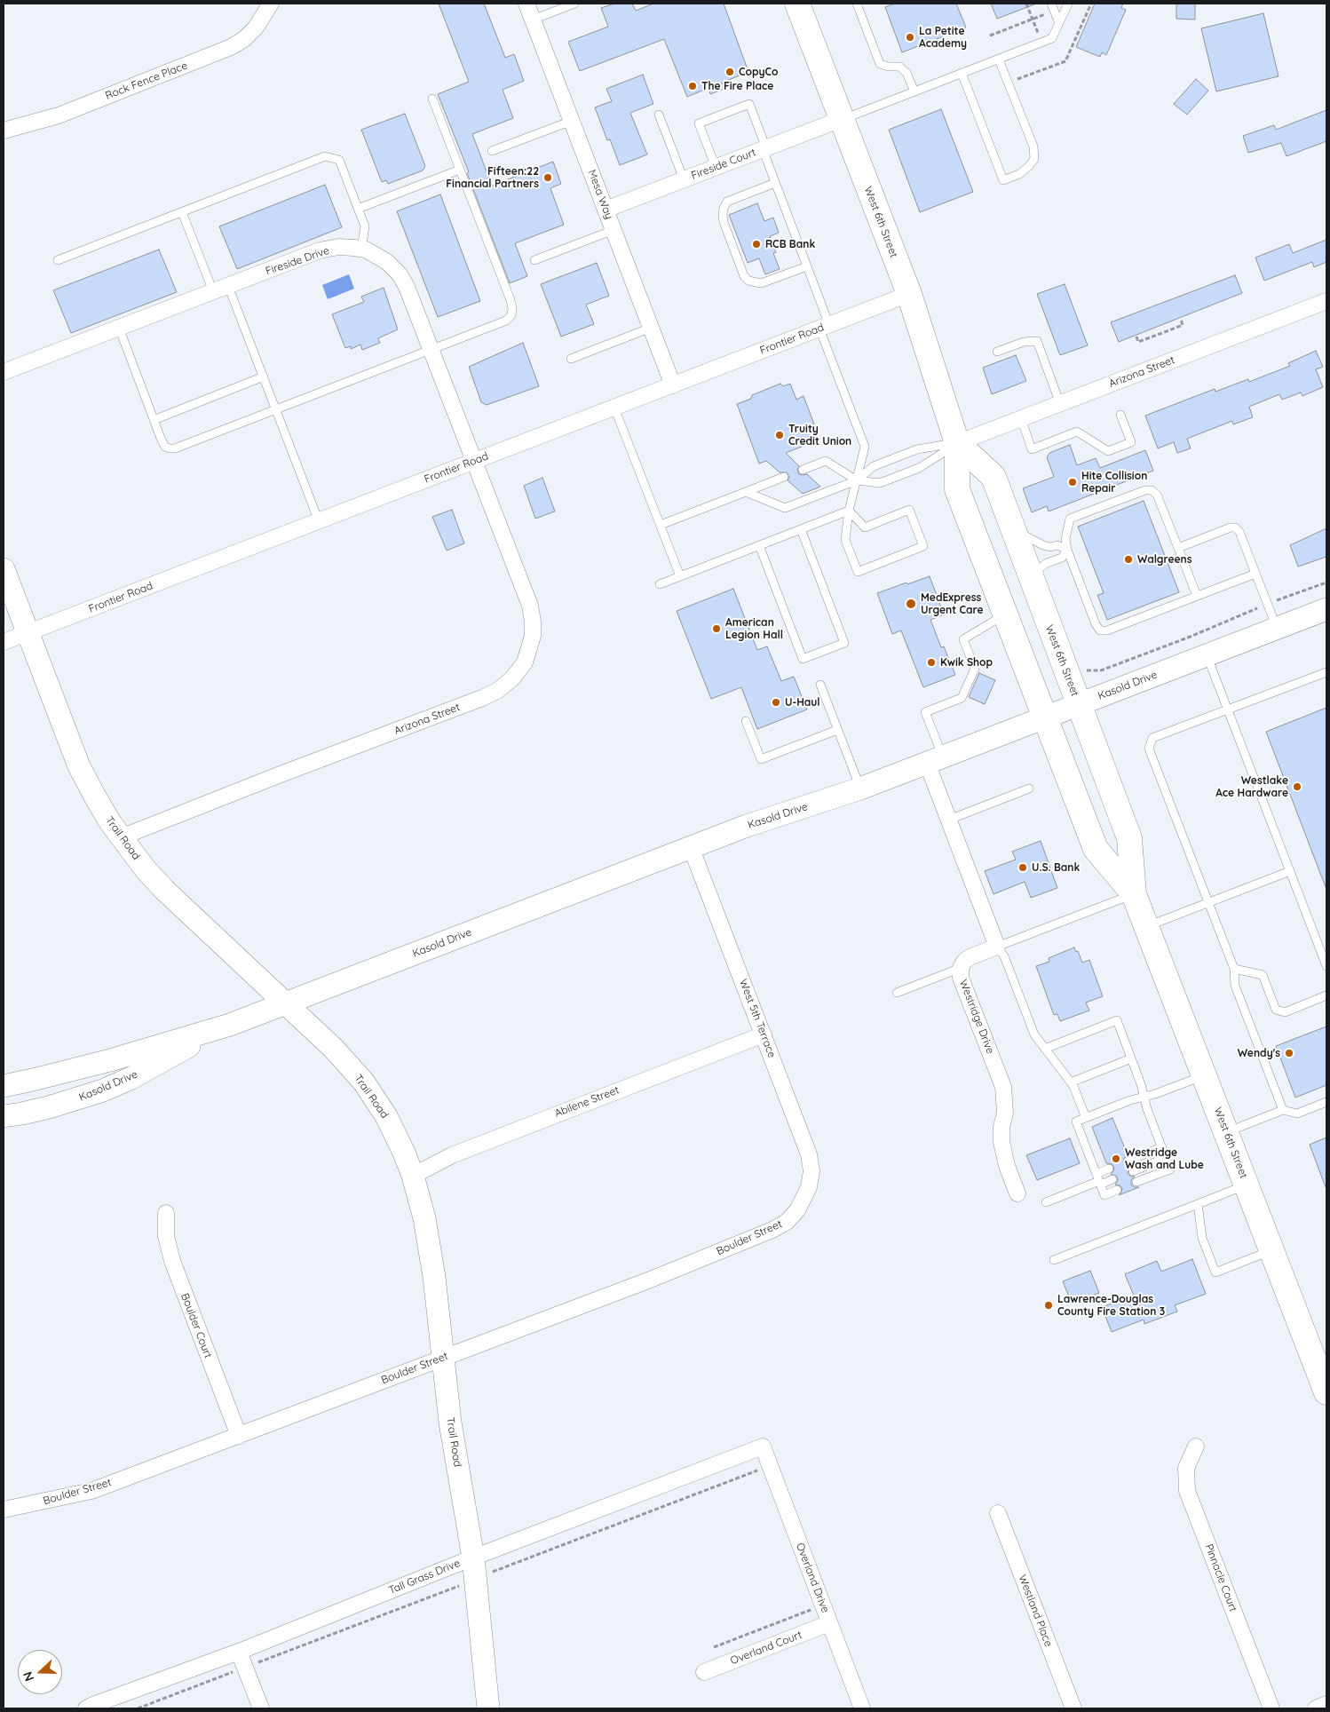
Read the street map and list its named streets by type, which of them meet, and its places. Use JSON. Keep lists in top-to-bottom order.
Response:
{
  "streets": {
    "main road": ["West 6th Street", "Kasold Drive", "Trail Road"],
    "street": [
      "Rock Fence Place",
      "Fireside Court",
      "Mesa Way",
      "Fireside Drive",
      "Frontier Road",
      "Arizona Street",
      "Westridge Drive",
      "West 5th Terrace",
      "Abilene Street",
      "Boulder Street",
      "Boulder Court",
      "Tall Grass Drive",
      "Overland Drive",
      "Pinnacle Court",
      "Westland Place",
      "Overland Court"
    ]
  },
  "crossings": [
    ["Fireside Court", "Mesa Way"],
    ["Fireside Court", "West 6th Street"],
    ["Mesa Way", "Frontier Road"],
    ["West 6th Street", "Frontier Road"],
    ["West 6th Street", "Arizona Street"],
    ["West 6th Street", "Kasold Drive"],
    ["Fireside Drive", "Frontier Road"],
    ["Fireside Drive", "Arizona Street"],
    ["Frontier Road", "Arizona Street"],
    ["Frontier Road", "Trail Road"],
    ["Arizona Street", "Trail Road"],
    ["Kasold Drive", "Trail Road"],
    ["Kasold Drive", "West 5th Terrace"],
    ["Trail Road", "Abilene Street"],
    ["Trail Road", "Boulder Street"],
    ["Trail Road", "Tall Grass Drive"],
    ["West 5th Terrace", "Abilene Street"],
    ["West 5th Terrace", "Boulder Street"],
    ["Boulder Street", "Boulder Court"],
    ["Tall Grass Drive", "Overland Drive"],
    ["Overland Drive", "Overland Court"]
  ],
  "places": [
    "La Petite Academy",
    "CopyCo",
    "The Fire Place",
    "Fifteen:22 Financial Partners",
    "RCB Bank",
    "Truity Credit Union",
    "Hite Collision Repair",
    "Walgreens",
    "MedExpress Urgent Care",
    "American Legion Hall",
    "Kwik Shop",
    "U-Haul",
    "Westlake Ace Hardware",
    "U.S. Bank",
    "Wendy's",
    "Westridge Wash and Lube",
    "Lawrence-Douglas County Fire Station 3"
  ],
  "north": "left"
}
